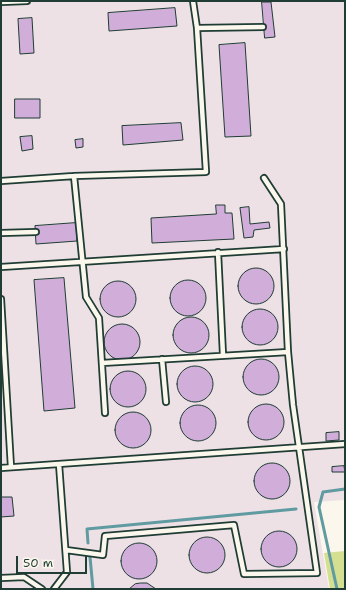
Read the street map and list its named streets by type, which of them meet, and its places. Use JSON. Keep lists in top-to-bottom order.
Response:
{
  "scale_bar": "50 m"
}
